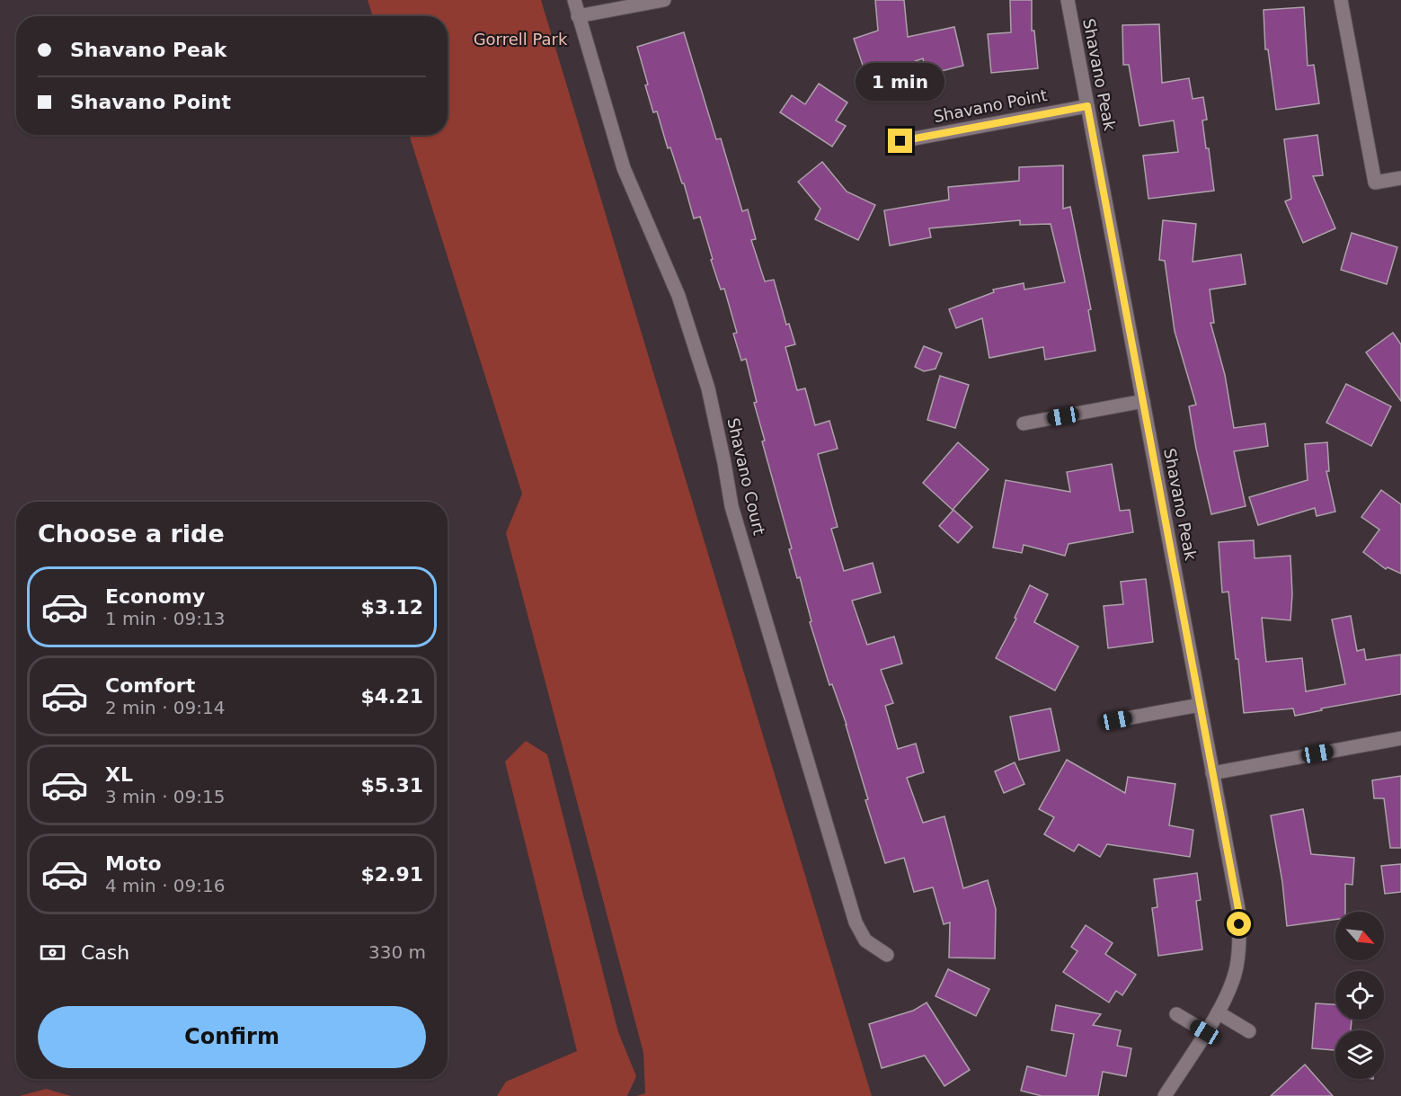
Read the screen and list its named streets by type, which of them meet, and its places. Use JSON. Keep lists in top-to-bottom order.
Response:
{
  "streets": {
    "street": ["Shavano Peak", "Shavano Point", "Shavano Court"]
  },
  "crossings": [
    ["Shavano Peak", "Shavano Point"]
  ],
  "parks": ["Gorrell Park"],
  "north": "bottom right",
  "page": {
    "banner": ["Shavano Peak", "Shavano Point"],
    "bubble": "1 min",
    "heading": "Choose a ride",
    "list": [
      {
        "name": "Economy",
        "note": "1 min · 09:13",
        "value": "$3.12"
      },
      {
        "name": "Comfort",
        "note": "2 min · 09:14",
        "value": "$4.21"
      },
      {
        "name": "XL",
        "note": "3 min · 09:15",
        "value": "$5.31"
      },
      {
        "name": "Moto",
        "note": "4 min · 09:16",
        "value": "$2.91"
      }
    ],
    "pay": ["Cash", "330 m"],
    "buttons": "Confirm"
  }
}
